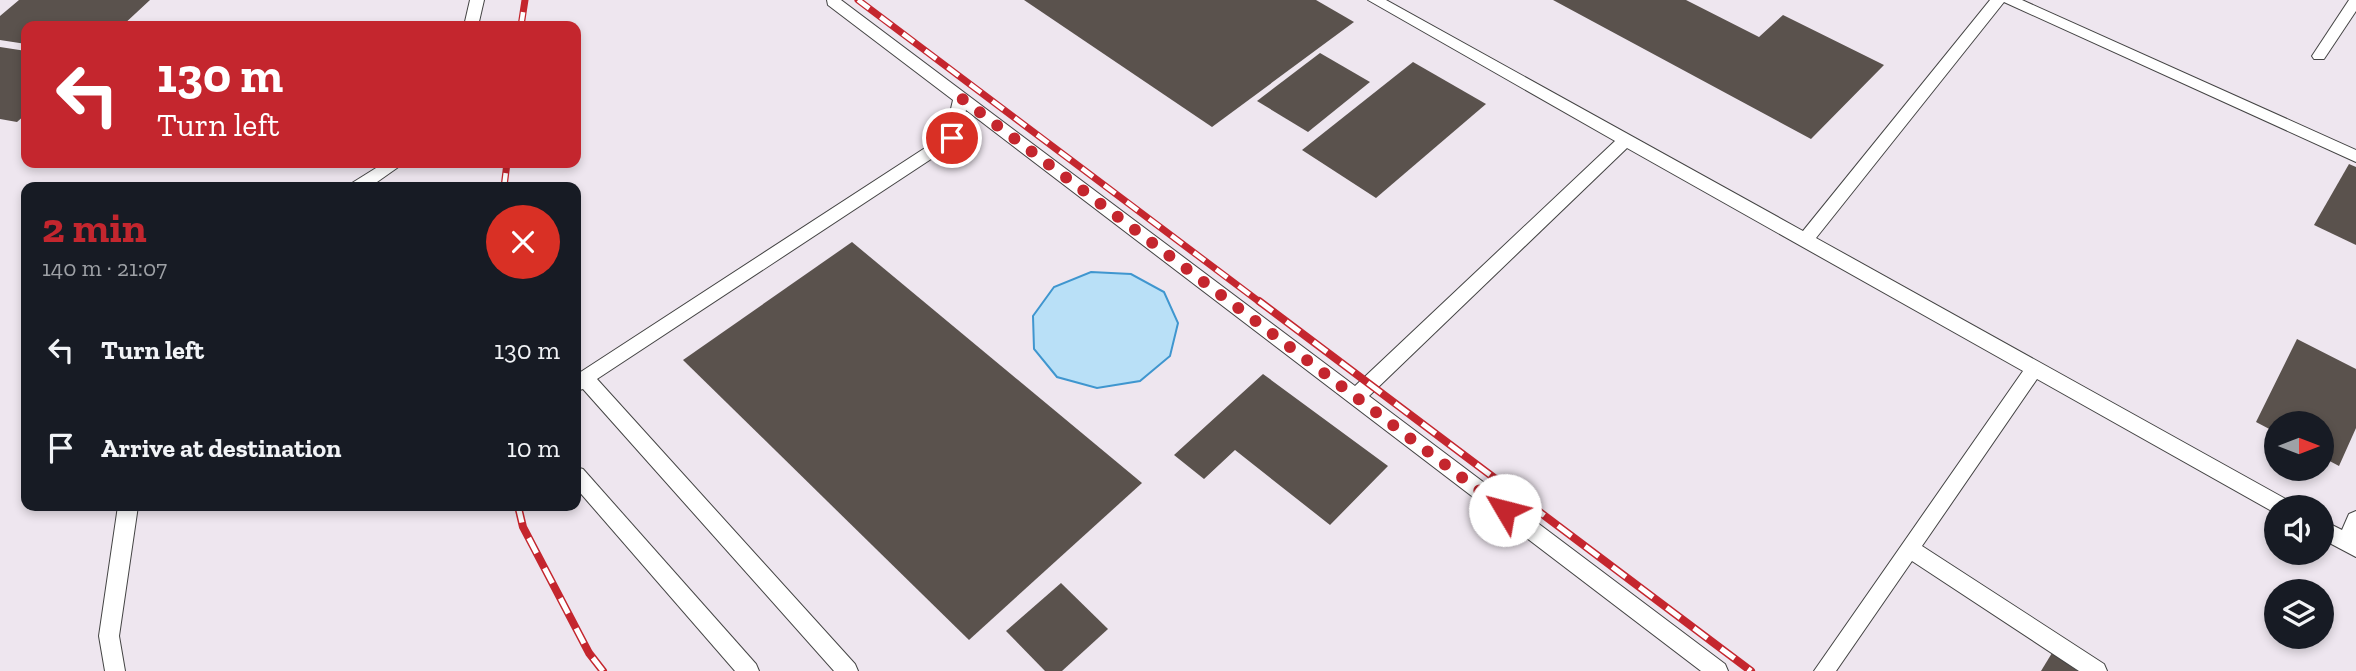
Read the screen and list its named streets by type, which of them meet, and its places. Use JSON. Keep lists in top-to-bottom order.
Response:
{
  "north": "right",
  "page": {
    "turn": ["130 m", "Turn left"],
    "heading": ["2 min", "140 m · 21:07"],
    "list": [
      {
        "name": "Turn left",
        "value": "130 m"
      },
      {
        "name": "Arrive at destination",
        "value": "10 m"
      }
    ]
  }
}
